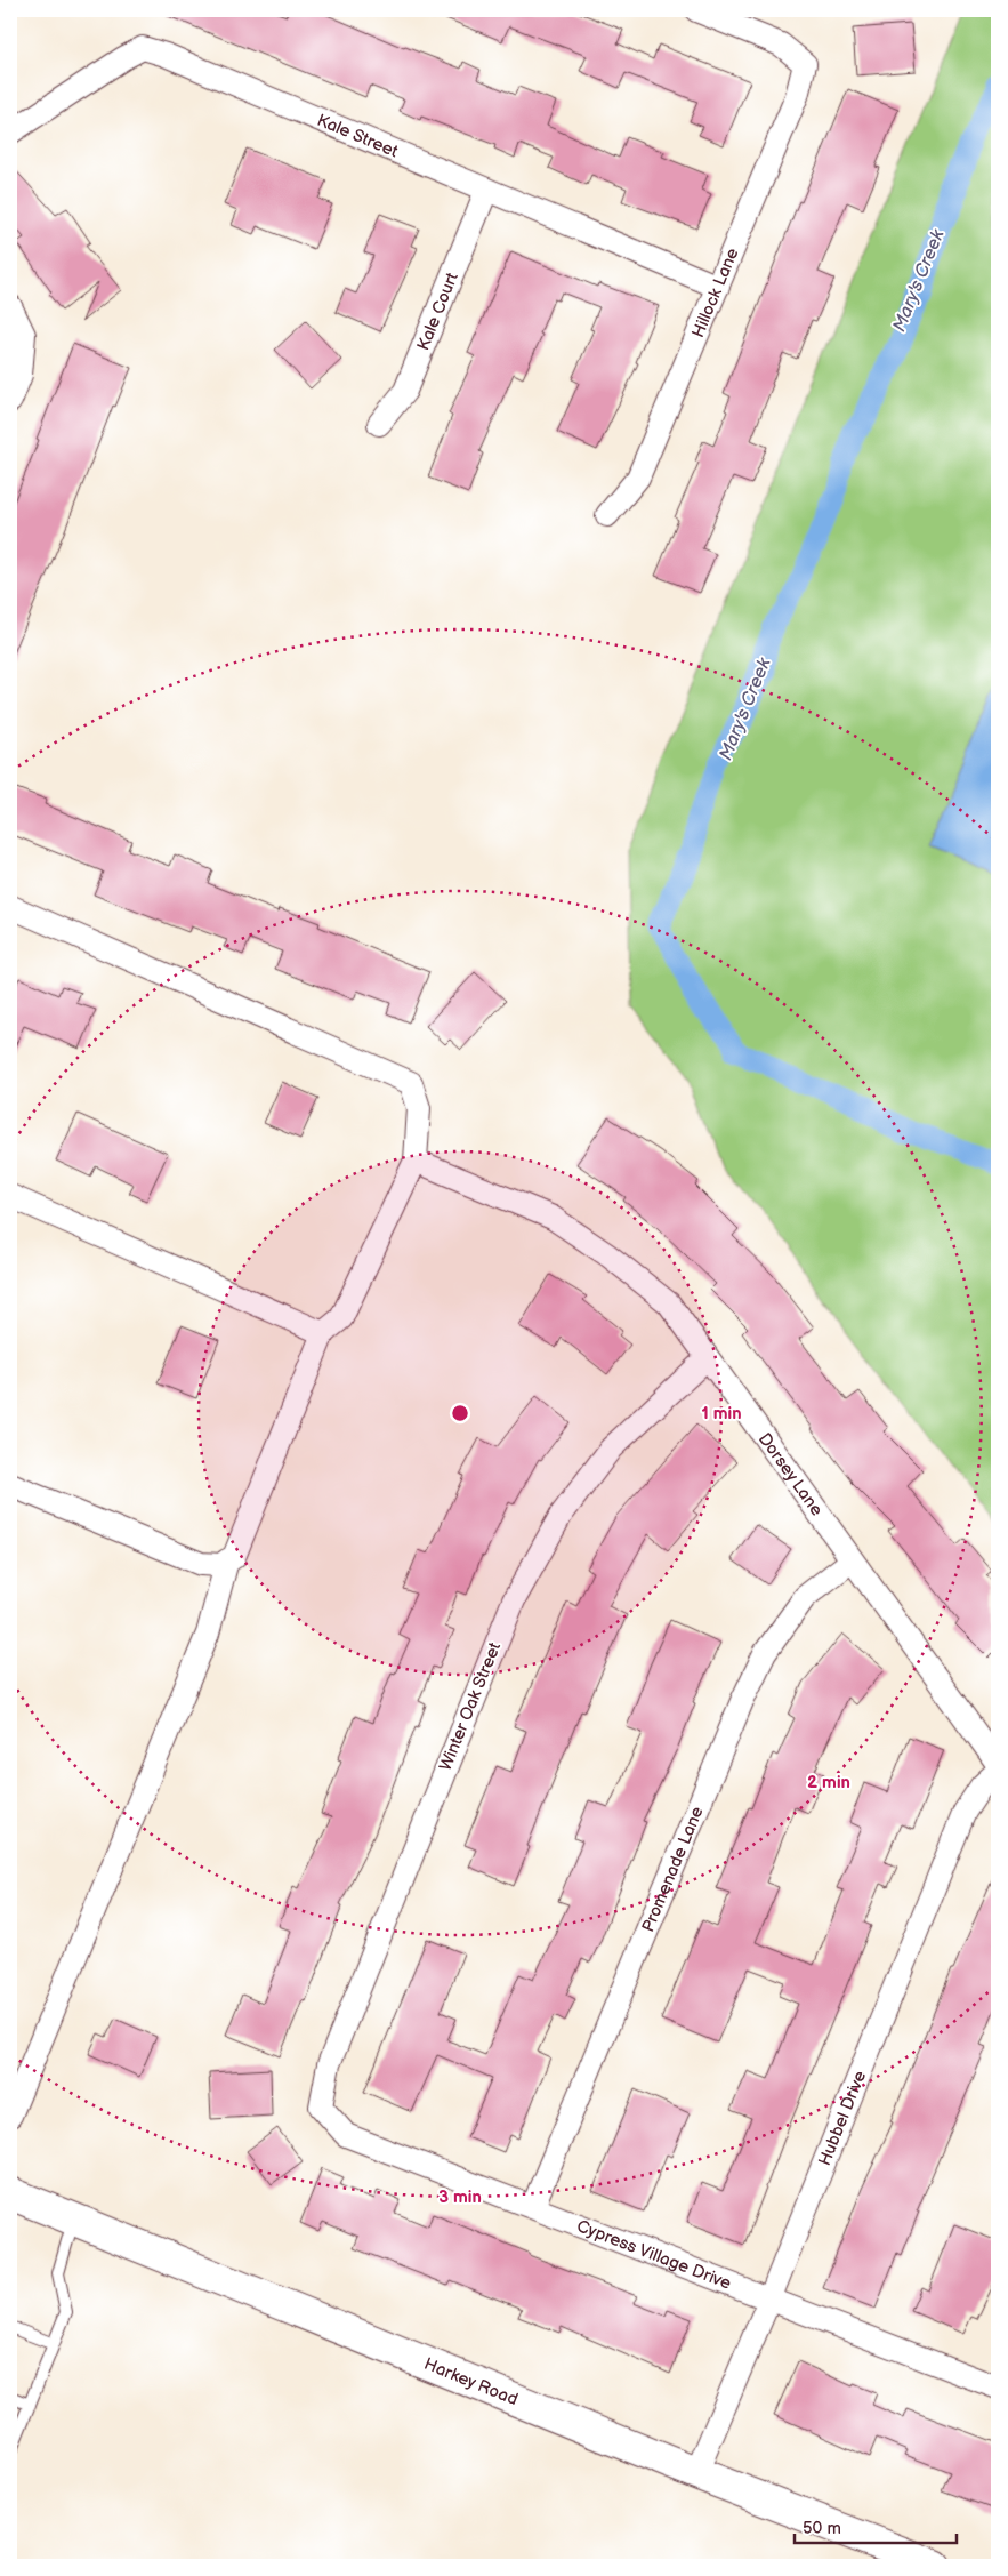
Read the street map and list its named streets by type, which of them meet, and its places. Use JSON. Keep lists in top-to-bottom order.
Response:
{
  "streets": {
    "street": [
      "Kale Street",
      "Hillock Lane",
      "Kale Court",
      "Dorsey Lane",
      "Winter Oak Street",
      "Promenade Lane",
      "Hubbel Drive",
      "Cypress Village Drive",
      "Harkey Road"
    ]
  },
  "crossings": [
    ["Kale Street", "Hillock Lane"],
    ["Kale Street", "Kale Court"],
    ["Dorsey Lane", "Winter Oak Street"],
    ["Dorsey Lane", "Promenade Lane"],
    ["Winter Oak Street", "Cypress Village Drive"],
    ["Promenade Lane", "Cypress Village Drive"],
    ["Hubbel Drive", "Cypress Village Drive"],
    ["Hubbel Drive", "Harkey Road"]
  ],
  "water": ["Mary's Creek"],
  "scale_bar": "50 m",
  "rings": ["1 min", "2 min", "3 min"]
}
